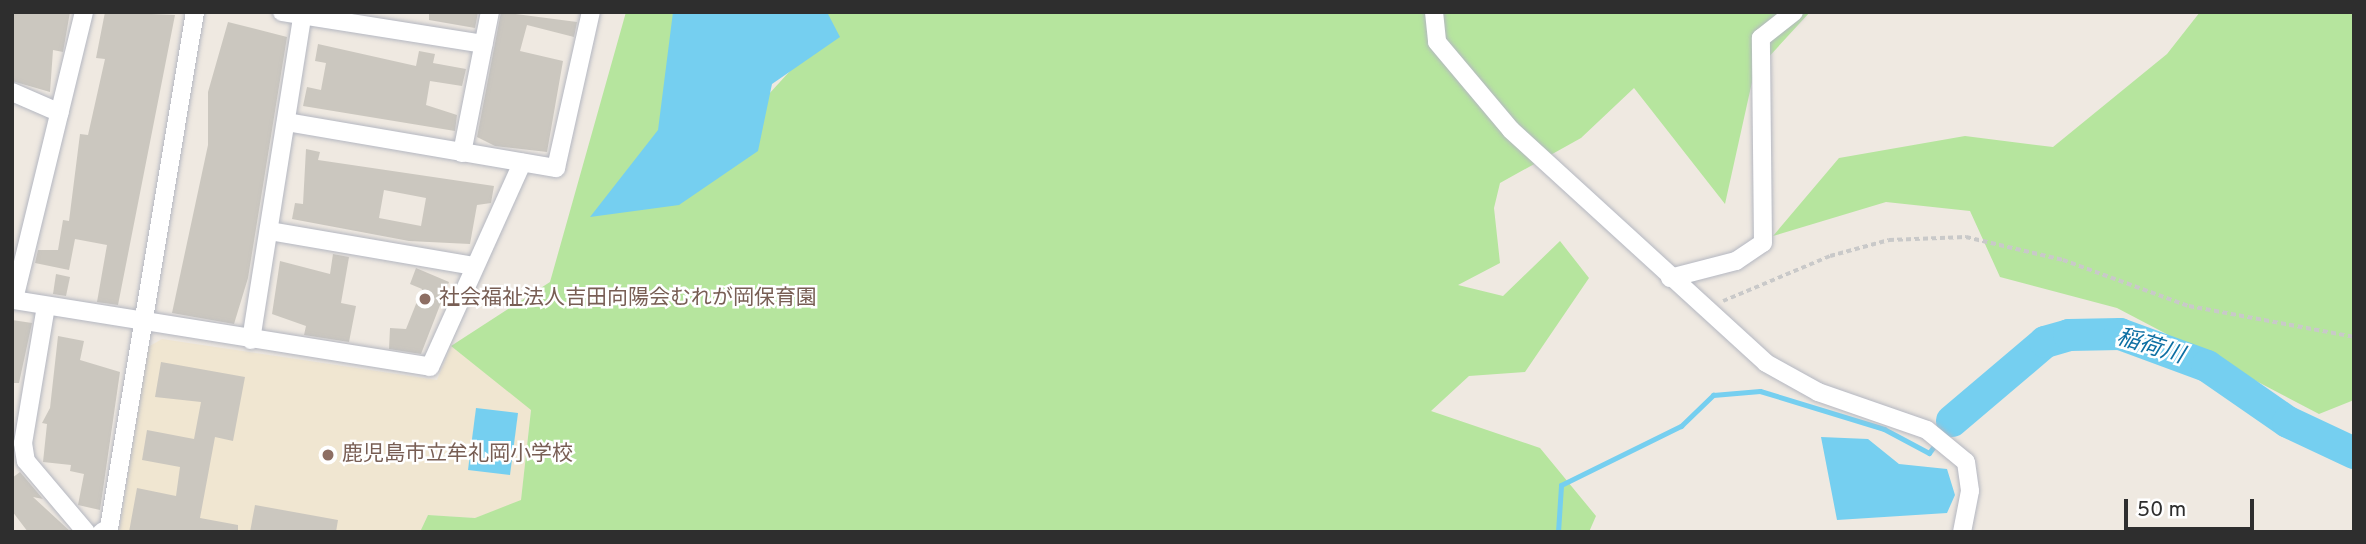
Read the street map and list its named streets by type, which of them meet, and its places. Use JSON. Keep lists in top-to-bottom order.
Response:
{
  "water": ["稲荷川"],
  "places": ["社会福祉法人吉田向陽会むれが岡保育園", "鹿児島市立牟礼岡小学校"],
  "scale_bar": "50 m"
}
